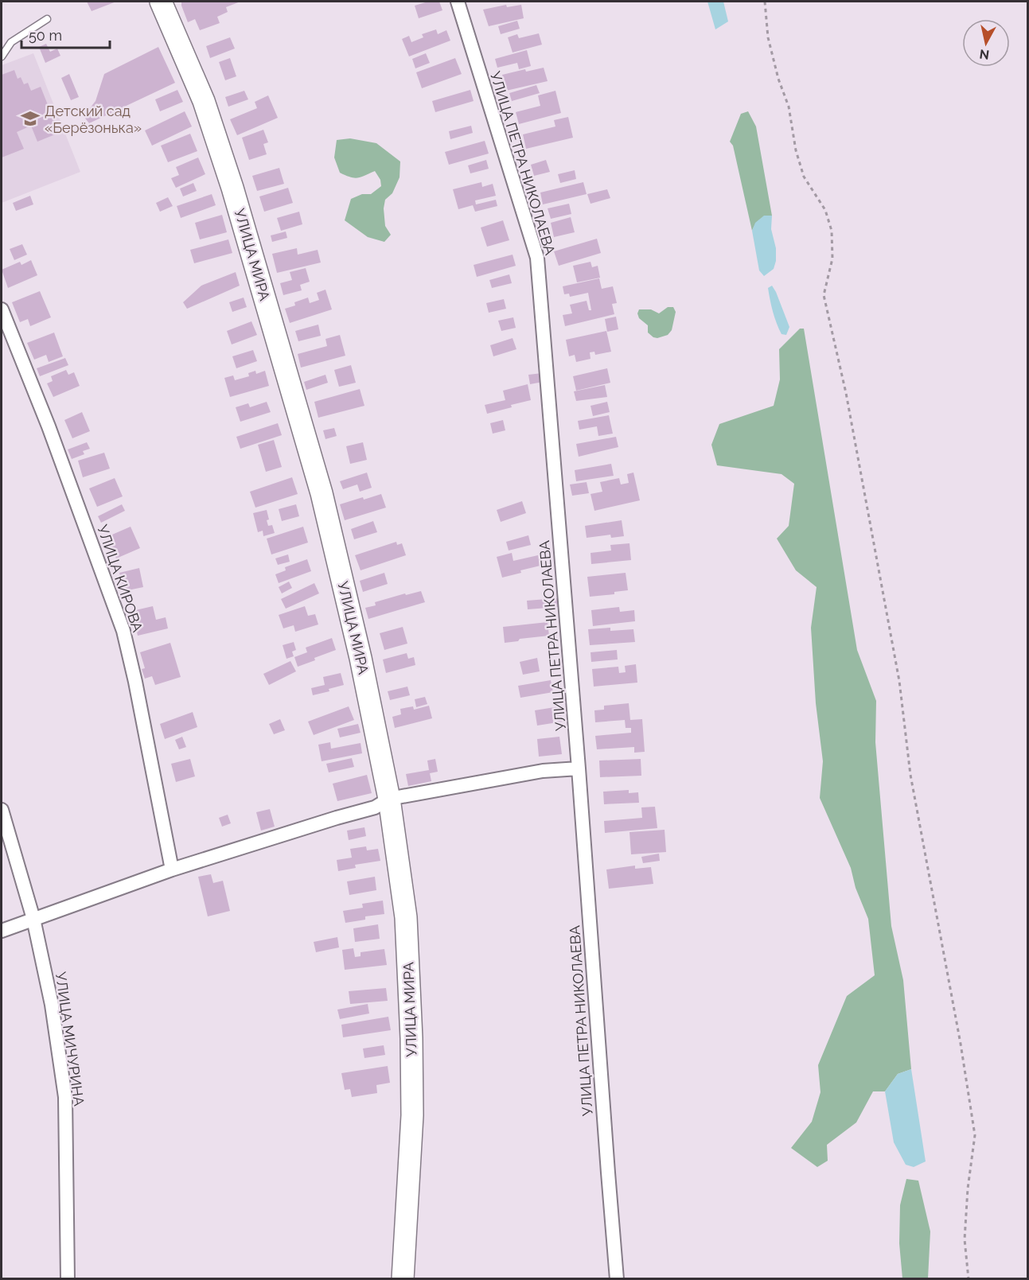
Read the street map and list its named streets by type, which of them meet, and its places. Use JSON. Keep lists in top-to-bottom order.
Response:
{
  "streets": {
    "main road": ["УЛИЦА МИРА"],
    "street": ["УЛИЦА ПЕТРА НИКОЛАЕВА", "УЛИЦА КИРОВА", "УЛИЦА МИЧУРИНА"]
  },
  "places": {
    "school or university": ["Детский сад «Берёзонька»"]
  },
  "scale_bar": "50 m",
  "north": "bottom"
}
